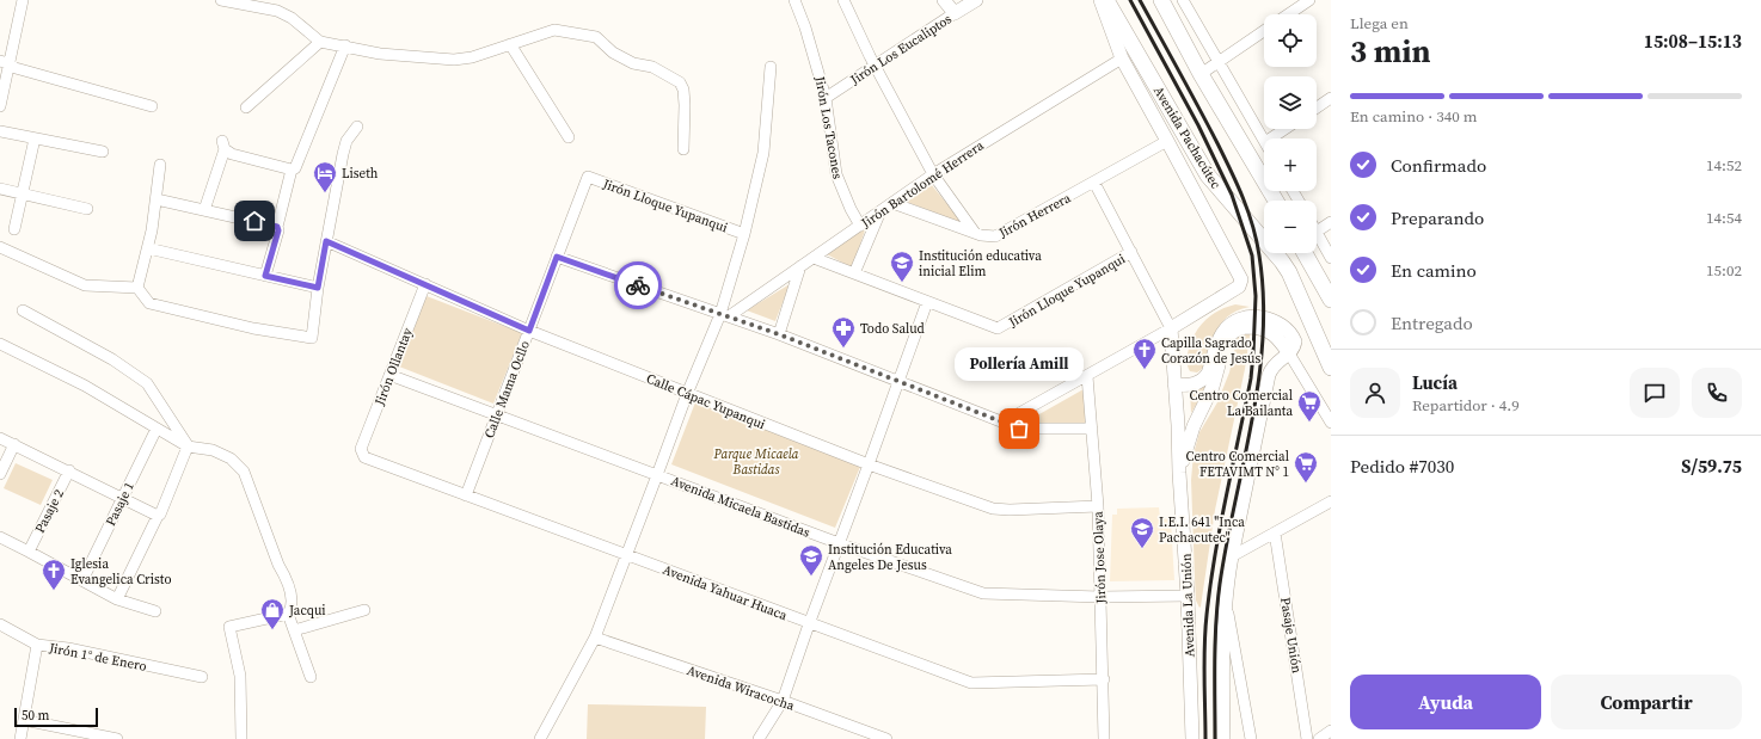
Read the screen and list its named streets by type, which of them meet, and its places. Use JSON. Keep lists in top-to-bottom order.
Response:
{
  "streets": {
    "main road": ["Avenida Pachacútec"],
    "street": [
      "Jirón Los Eucaliptos",
      "Jirón Los Tacones",
      "Jirón Bartolomé Herrera",
      "Jirón Lloque Yupanqui",
      "Jirón Herrera",
      "Jirón Ollantay",
      "Calle Mama Ocllo",
      "Calle Cápac Yupanqui",
      "Pasaje 1",
      "Avenida Micaela Bastidas",
      "Pasaje 2",
      "Jirón Jose Olaya",
      "Avenida Yahuar Huaca",
      "Avenida La Unión",
      "Pasaje Unión",
      "Jirón 1° de Enero",
      "Avenida Wiracocha"
    ]
  },
  "crossings": [
    ["Jirón Los Eucaliptos", "Jirón Los Tacones"],
    ["Jirón Los Tacones", "Jirón Bartolomé Herrera"],
    ["Avenida Pachacútec", "Jirón Bartolomé Herrera"],
    ["Avenida Pachacútec", "Jirón Herrera"],
    ["Avenida Pachacútec", "Avenida La Unión"],
    ["Jirón Bartolomé Herrera", "Jirón Lloque Yupanqui"],
    ["Jirón Bartolomé Herrera", "Jirón Herrera"],
    ["Jirón Lloque Yupanqui", "Calle Mama Ocllo"],
    ["Jirón Ollantay", "Calle Cápac Yupanqui"],
    ["Jirón Ollantay", "Avenida Micaela Bastidas"],
    ["Jirón Ollantay", "Avenida Yahuar Huaca"],
    ["Calle Mama Ocllo", "Calle Cápac Yupanqui"],
    ["Calle Mama Ocllo", "Avenida Micaela Bastidas"],
    ["Calle Mama Ocllo", "Avenida Yahuar Huaca"],
    ["Calle Cápac Yupanqui", "Jirón Jose Olaya"],
    ["Avenida Micaela Bastidas", "Jirón Jose Olaya"],
    ["Avenida Micaela Bastidas", "Avenida La Unión"],
    ["Jirón Jose Olaya", "Avenida Yahuar Huaca"]
  ],
  "parks": ["Parque Micaela Bastidas"],
  "places": {
    "hotel": ["Liseth"],
    "school or university": ["Institución educativa inicial Elim", "I.E.I. 641 \"Inca Pachacutec\"", "Institución Educativa Angeles De Jesus"],
    "pharmacy": ["Todo Salud"],
    "church": ["Capilla Sagrado Corazón de Jesús", "Iglesia Evangelica Cristo"],
    "supermarket": ["Centro Comercial La Bailanta", "Centro Comercial FETAVIMT N° 1"],
    "other": ["Pollería Amill"],
    "shop": ["Jacqui"]
  },
  "scale_bar": "50 m",
  "page": {
    "heading": ["3 min", "Llega en", "15:08–15:13"],
    "panel": [
      "Lucía",
      "Repartidor · 4.9",
      "Pedido #7030",
      "S/59.75"
    ],
    "map_buttons": ["+", "−"],
    "bar": "En camino · 340 m",
    "list": [
      ["Confirmado", "14:52"],
      ["Preparando", "14:54"],
      ["En camino", "15:02"],
      "Entregado"
    ],
    "bubble": "Pollería Amill",
    "buttons": ["Ayuda", "Compartir"],
    "scale": "50 m"
  }
}
